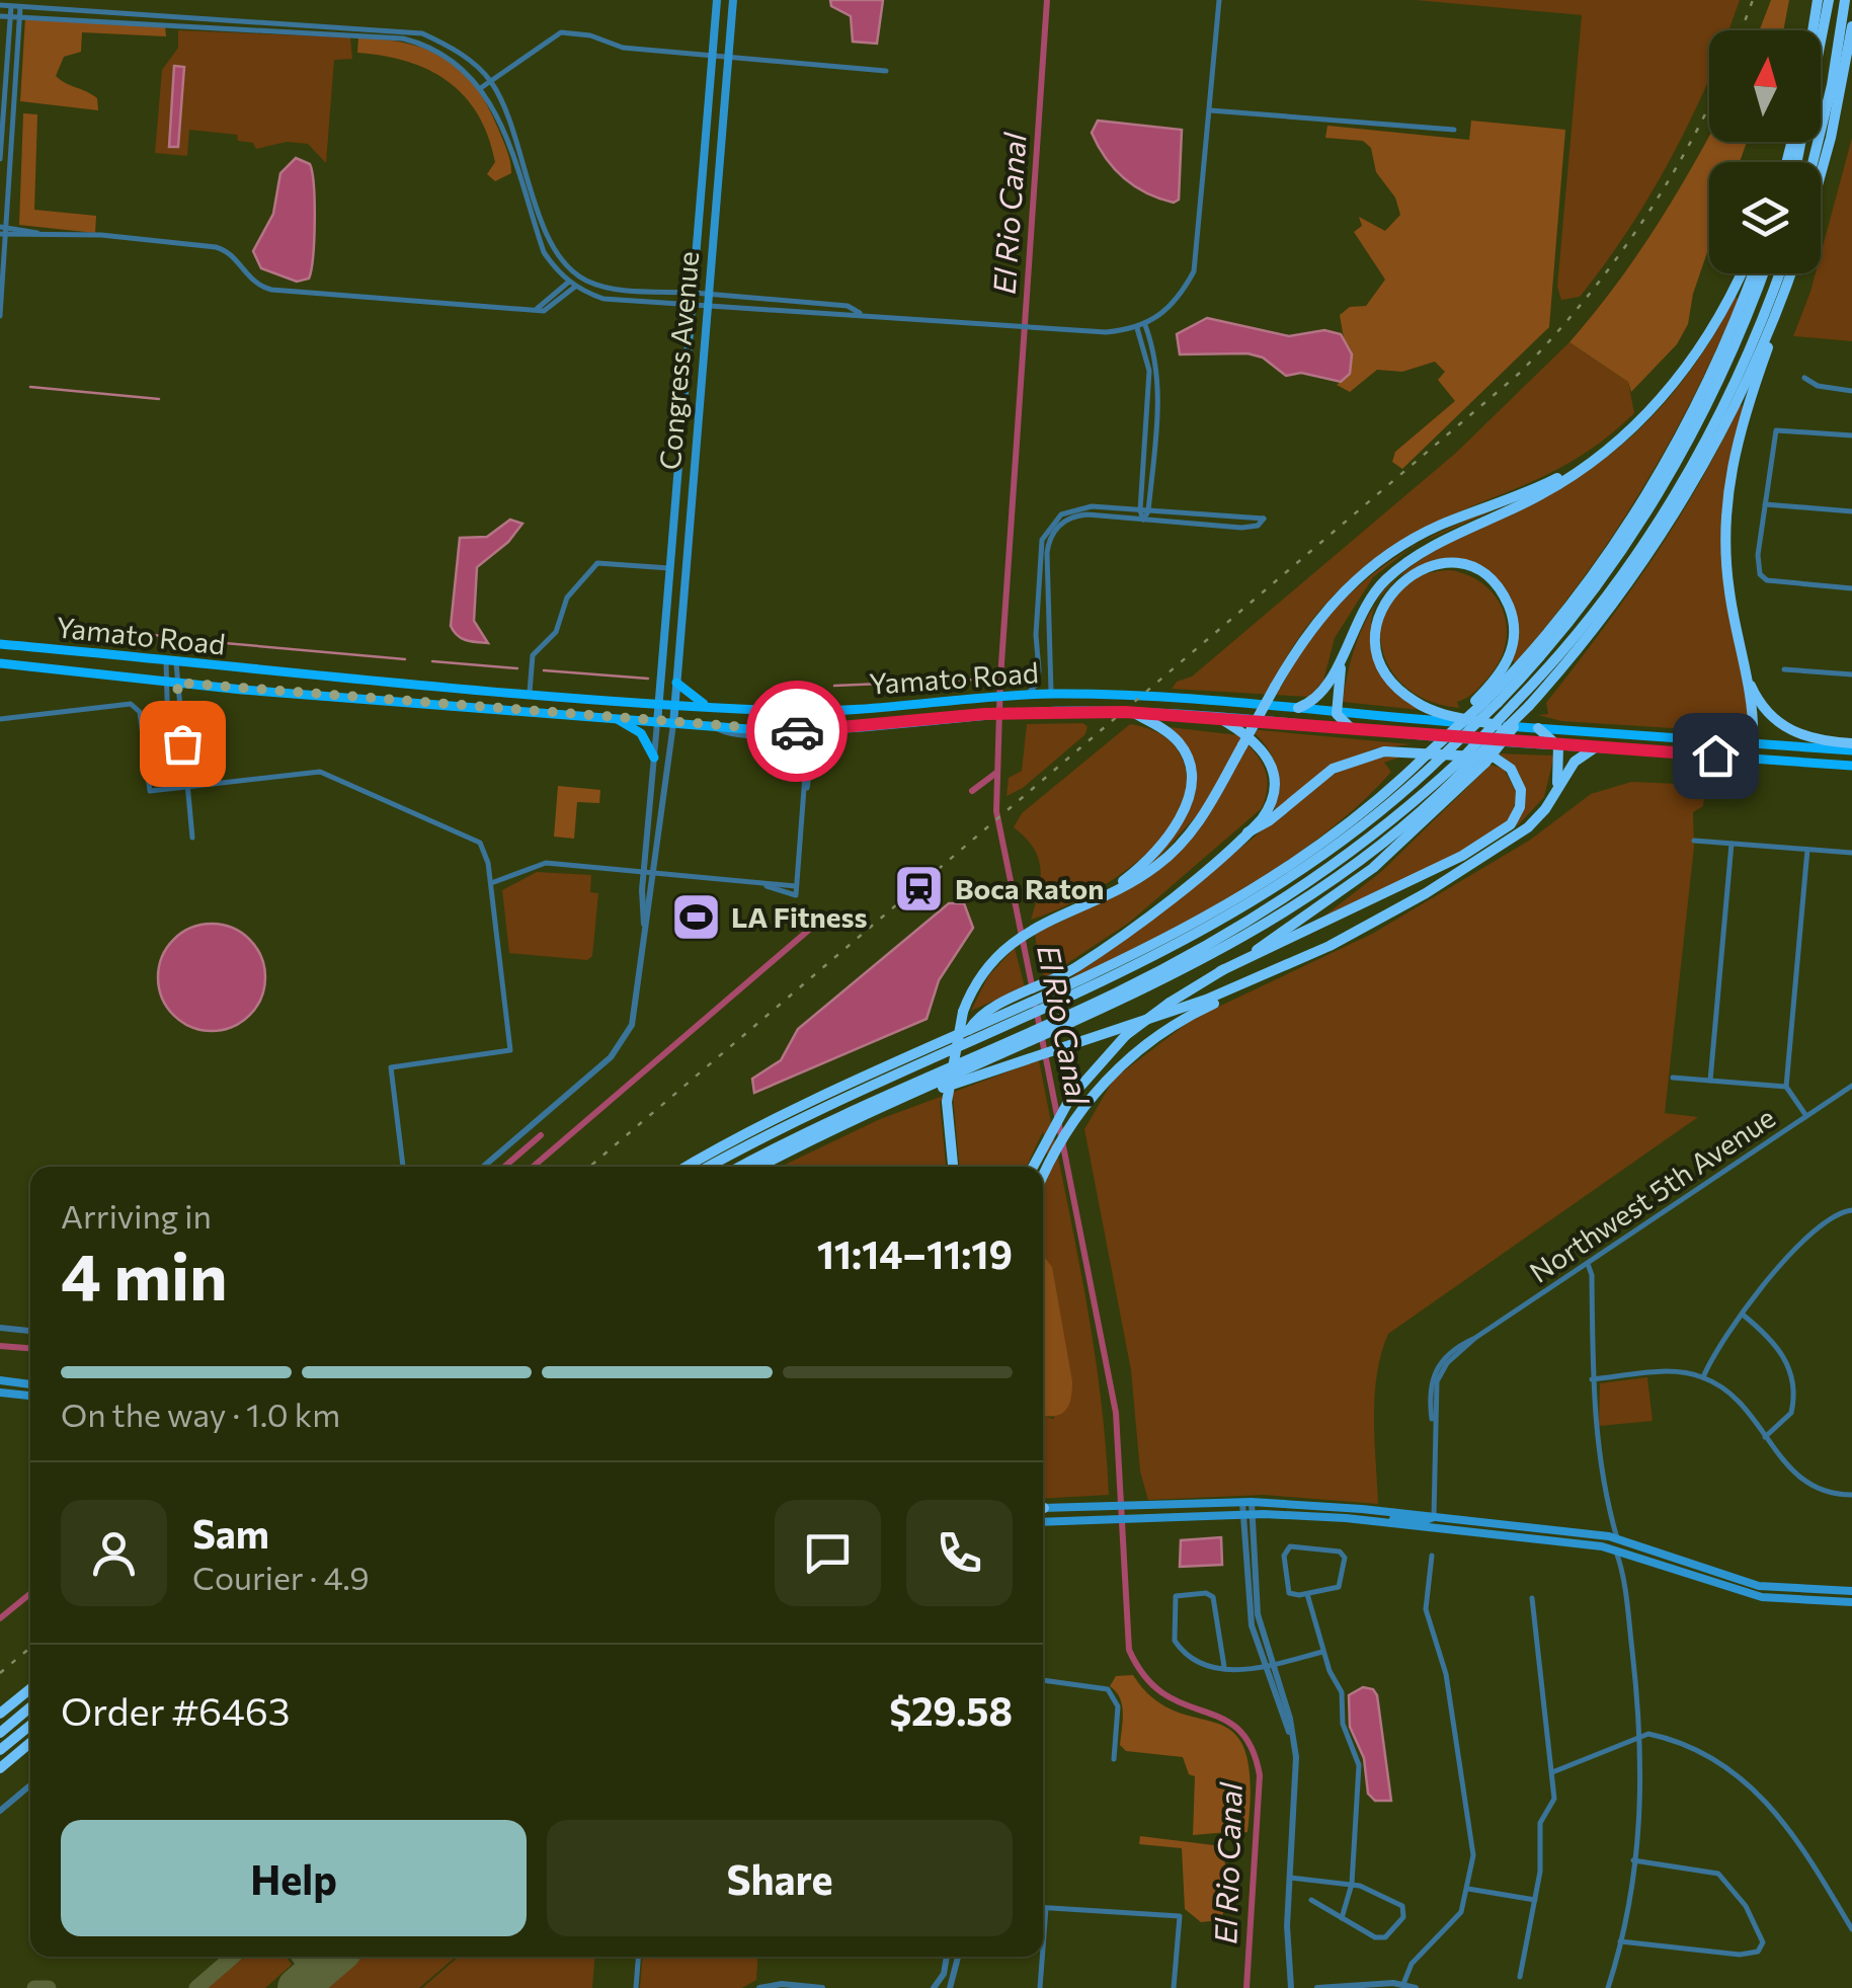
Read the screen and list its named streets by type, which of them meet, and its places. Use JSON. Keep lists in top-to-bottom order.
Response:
{
  "streets": {
    "main road": ["Congress Avenue", "Yamato Road"],
    "street": ["Northwest 5th Avenue"]
  },
  "crossings": [
    ["Congress Avenue", "Yamato Road"]
  ],
  "water": ["El Rio Canal"],
  "places": {
    "station": ["Boca Raton"],
    "sports": ["LA Fitness"]
  },
  "north": "top",
  "page": {
    "heading": ["4 min", "Arriving in", "11:14–11:19"],
    "panel": [
      "Sam",
      "Courier · 4.9",
      "Order #6463",
      "$29.58"
    ],
    "bar": "On the way · 1.0 km",
    "buttons": ["Help", "Share"]
  }
}
